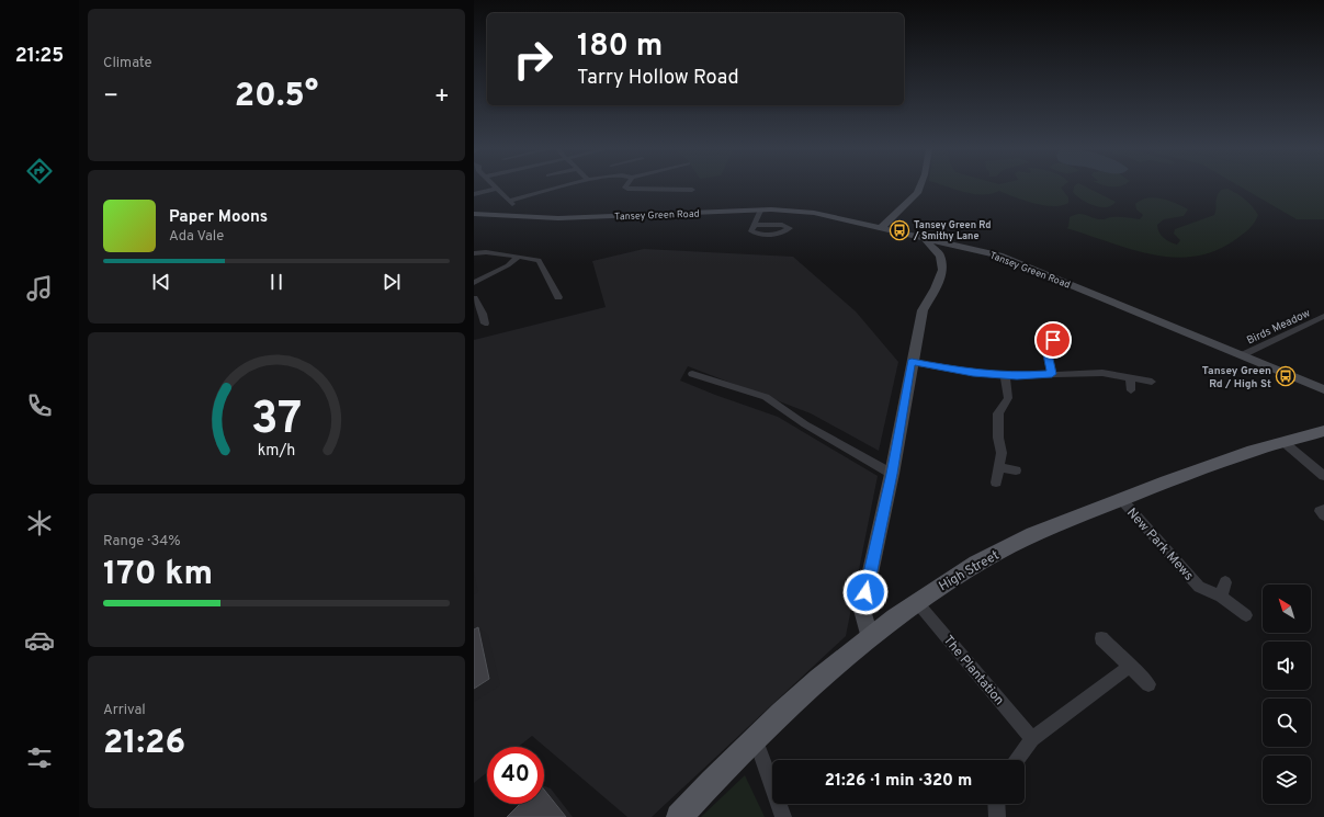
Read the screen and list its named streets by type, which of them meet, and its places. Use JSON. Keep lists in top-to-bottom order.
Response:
{
  "streets": {
    "main road": ["High Street"],
    "street": [
      "Tansey Green Road",
      "Birds Meadow",
      "New Park Mews",
      "The Plantation"
    ]
  },
  "crossings": [
    ["Tansey Green Road", "Birds Meadow"],
    ["New Park Mews", "High Street"],
    ["High Street", "The Plantation"]
  ],
  "places": {
    "bus stop": ["Tansey Green Rd / Smithy Lane", "Tansey Green Rd / High St"]
  },
  "north": "top left",
  "page": {
    "tabs": "21:25",
    "tile": [
      "Climate",
      ["Range · 34%", "170 km"],
      ["Arrival", "21:26"]
    ],
    "turn": ["180 m", "Tarry Hollow Road"],
    "heat": ["−", "20.5°", "+"],
    "song": ["Paper Moons", "Ada Vale"],
    "limit": "40",
    "trip": "21:26 · 1 min · 320 m",
    "gauge": ["37", "km/h"]
  }
}
